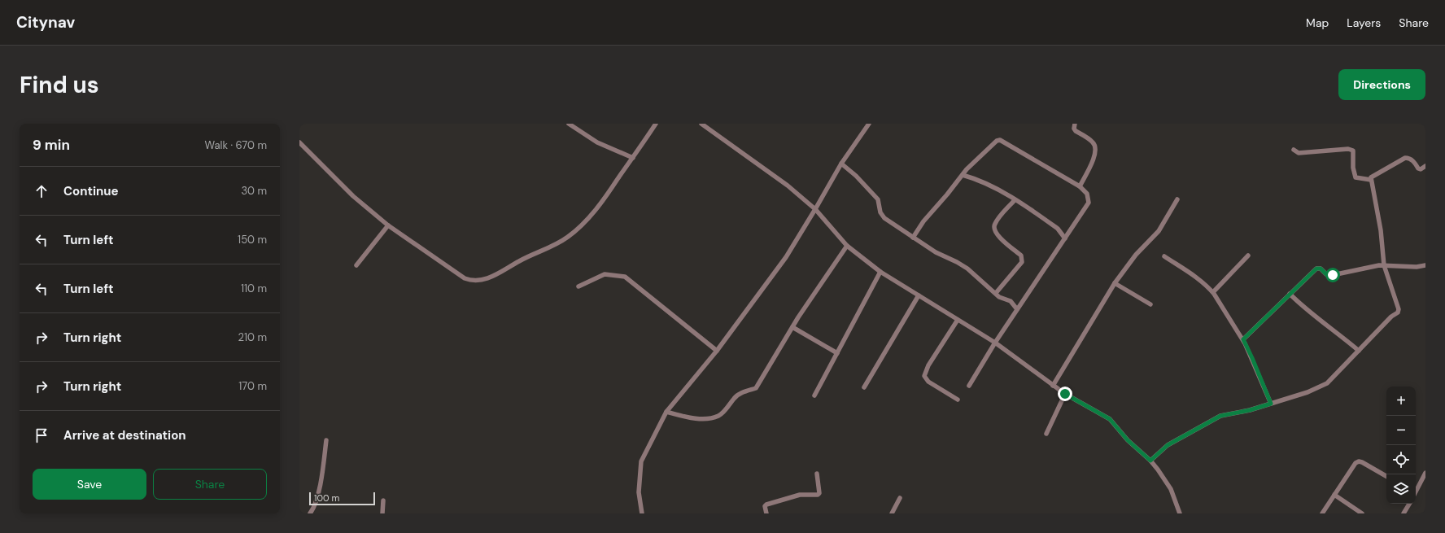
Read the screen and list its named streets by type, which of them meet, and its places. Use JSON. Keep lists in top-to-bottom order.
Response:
{
  "scale_bar": "100 m",
  "page": {
    "header": "Citynav",
    "nav": ["Map", "Layers", "Share"],
    "buttons": [
      "Directions",
      ["Save", "Share"]
    ],
    "title": "Find us",
    "heading": ["9 min", "Walk · 670 m"],
    "list": [
      ["Continue", "30 m"],
      ["Turn left", "150 m"],
      ["Turn left", "110 m"],
      ["Turn right", "210 m"],
      ["Turn right", "170 m"],
      "Arrive at destination"
    ],
    "map_buttons": ["+", "−"],
    "scale": "100 m"
  }
}
